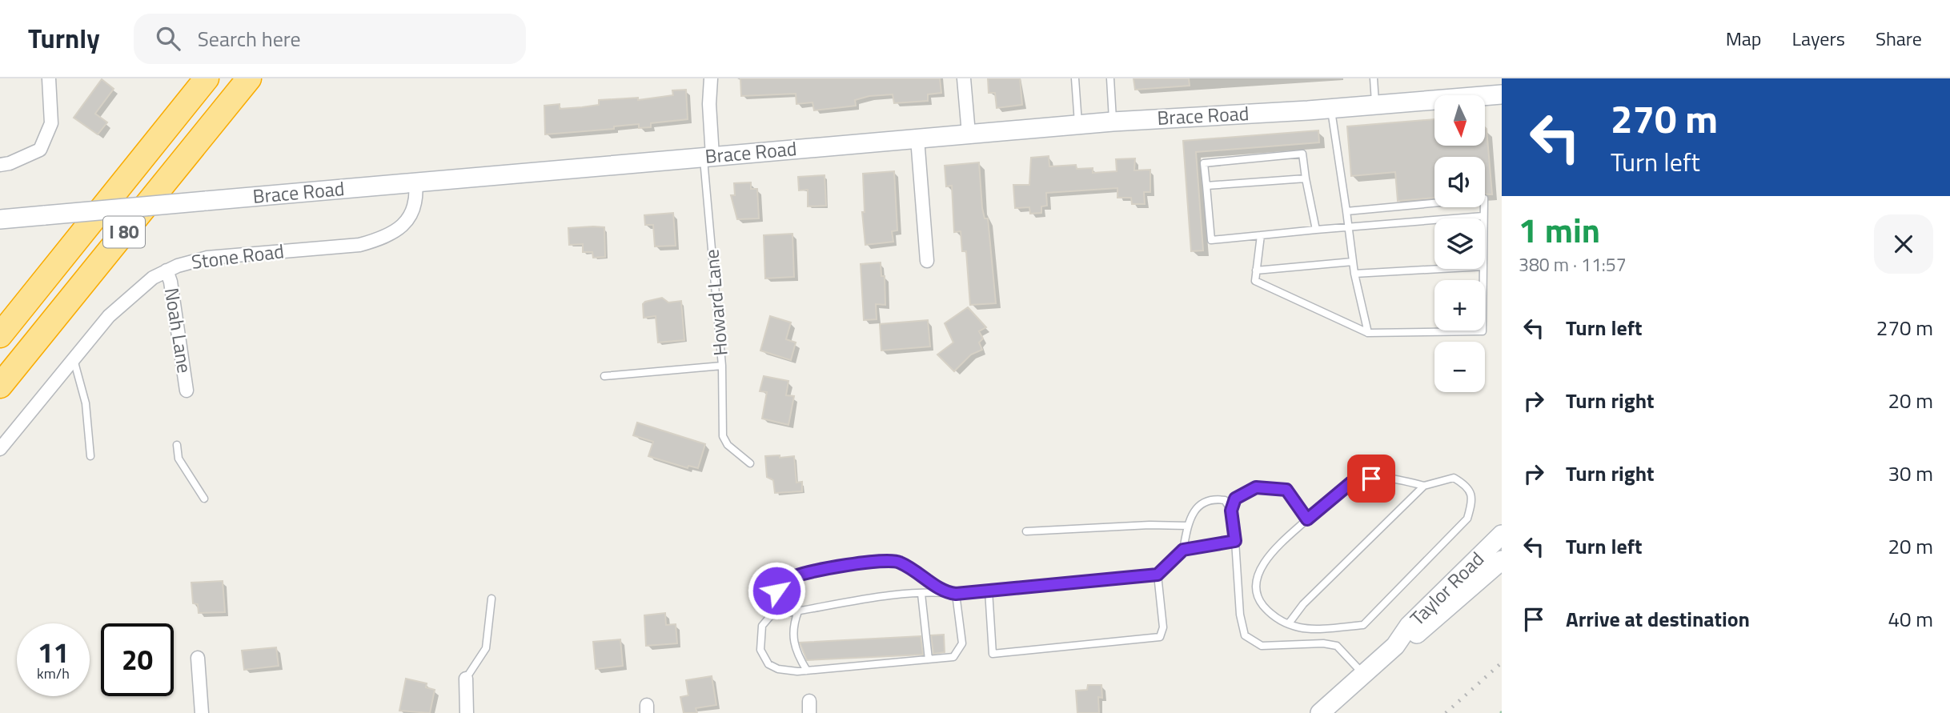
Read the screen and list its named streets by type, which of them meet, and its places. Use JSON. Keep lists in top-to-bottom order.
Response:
{
  "streets": {
    "highway": ["I 80"],
    "street": [
      "Brace Road",
      "Stone Road",
      "Noah Lane",
      "Taylor Road"
    ],
    "lane": ["Howard Lane"]
  },
  "crossings": [
    ["Brace Road", "Stone Road"],
    ["Brace Road", "Howard Lane"],
    ["Stone Road", "Noah Lane"]
  ],
  "north": "bottom",
  "page": {
    "header": "Turnly",
    "search": "Search here",
    "nav": ["Map", "Layers", "Share"],
    "turn": ["270 m", "Turn left"],
    "map_buttons": ["+", "−"],
    "heading": ["1 min", "380 m · 11:57"],
    "list": [
      {
        "name": "Turn left",
        "value": "270 m"
      },
      {
        "name": "Turn right",
        "value": "20 m"
      },
      {
        "name": "Turn right",
        "value": "30 m"
      },
      {
        "name": "Turn left",
        "value": "20 m"
      },
      {
        "name": "Arrive at destination",
        "value": "40 m"
      }
    ],
    "speed": "11 km/h",
    "limit": "20"
  }
}
